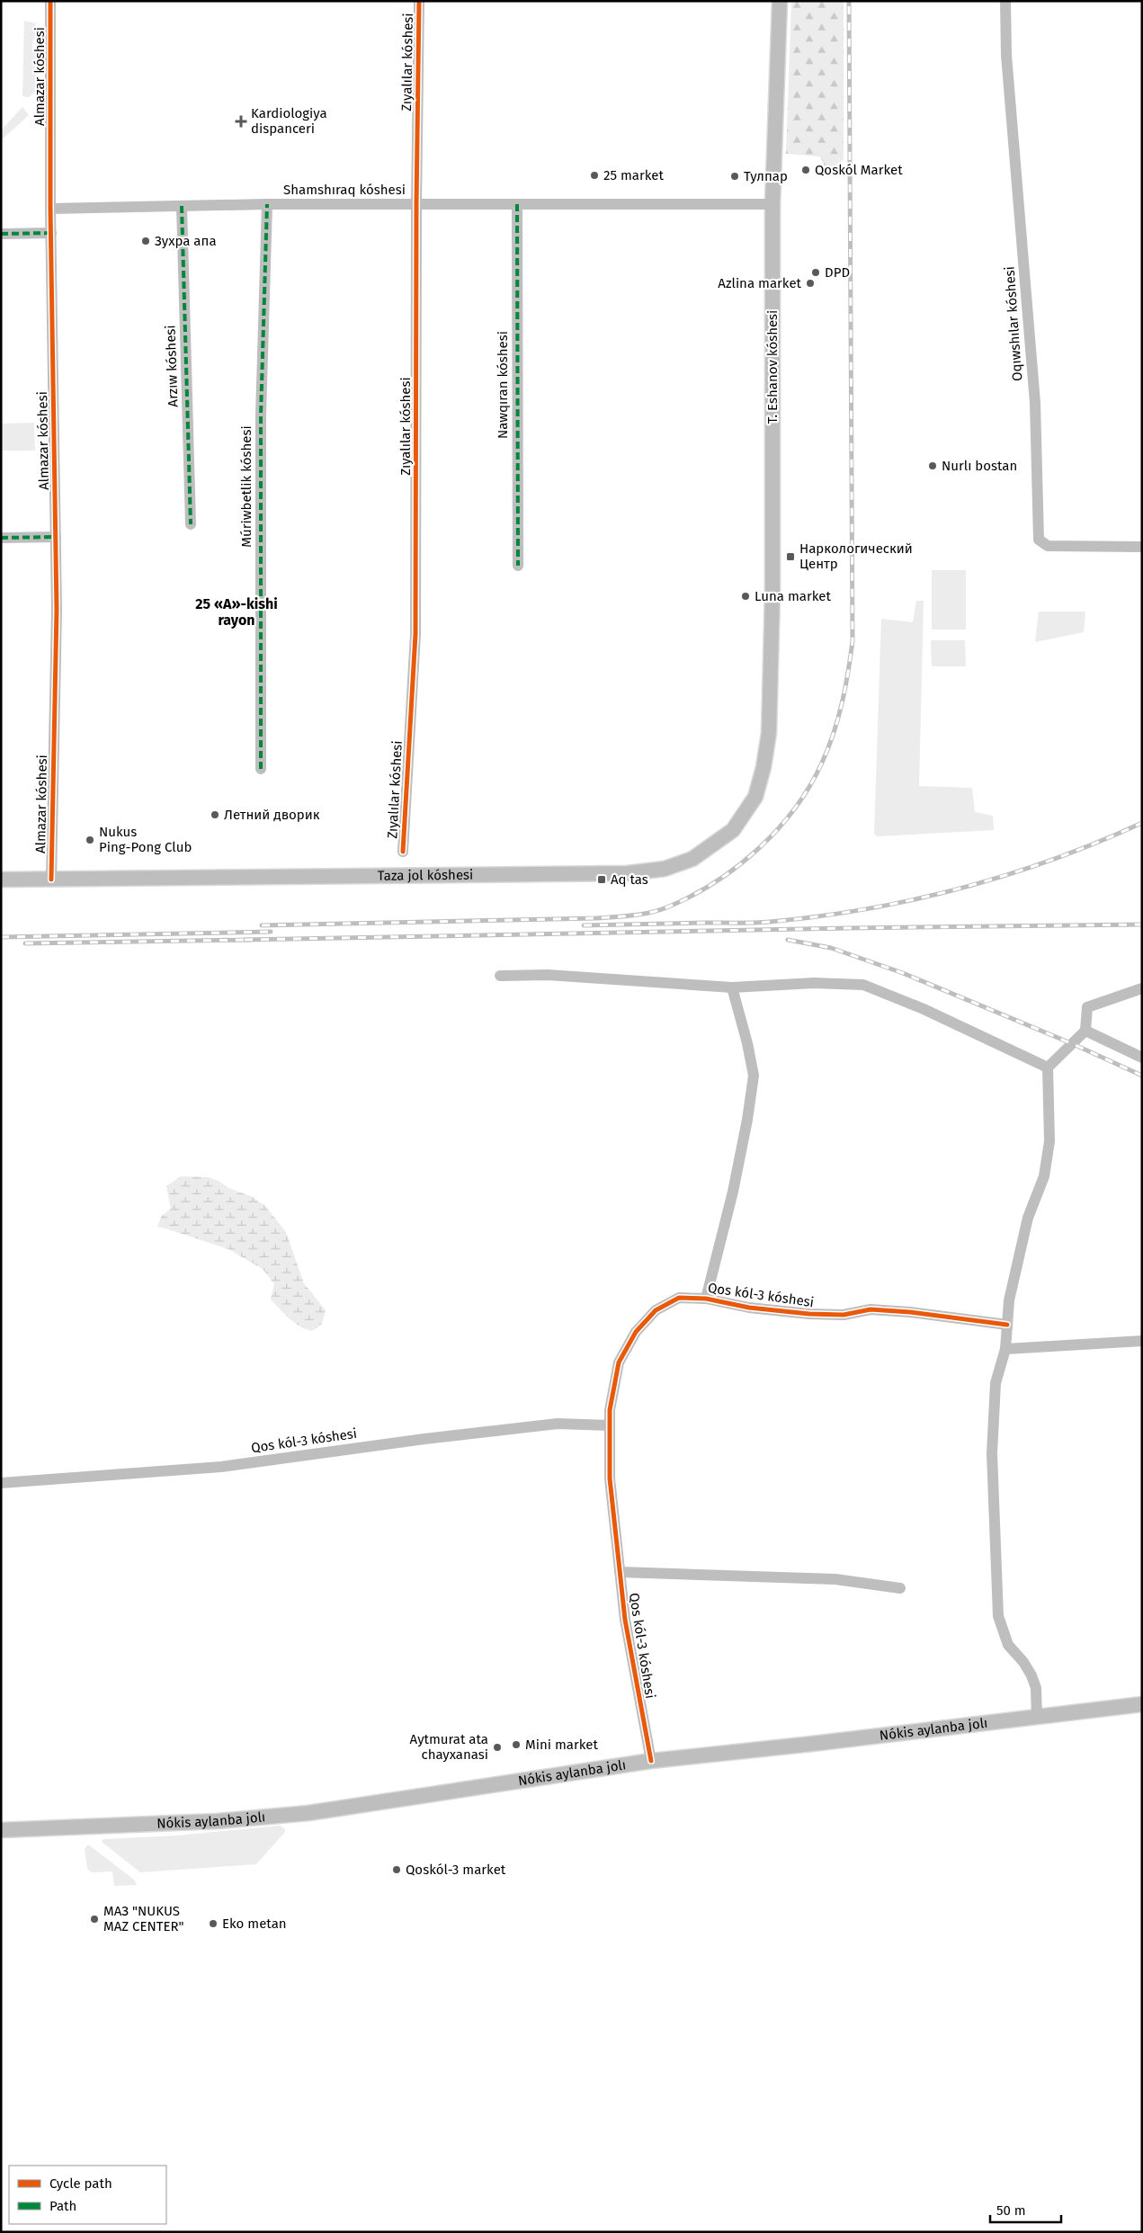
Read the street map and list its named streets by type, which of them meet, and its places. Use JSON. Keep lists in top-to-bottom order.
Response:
{
  "streets": {
    "main road": ["T. Eshanov kóshesi", "Taza jol kóshesi", "Nókis aylanba jolı"],
    "street": [
      "Zıyalılar kóshesi",
      "Almazar kóshesi",
      "Shamshıraq kóshesi",
      "Oqıwshılar kóshesi",
      "Arzıw kóshesi",
      "Nawqıran kóshesi",
      "Múriwbetlik kóshesi",
      "Qos kól-3 kóshesi"
    ]
  },
  "crossings": [
    ["Zıyalılar kóshesi", "Shamshıraq kóshesi"],
    ["Almazar kóshesi", "Shamshıraq kóshesi"],
    ["Almazar kóshesi", "Taza jol kóshesi"],
    ["Shamshıraq kóshesi", "Arzıw kóshesi"],
    ["Shamshıraq kóshesi", "T. Eshanov kóshesi"],
    ["Shamshıraq kóshesi", "Nawqıran kóshesi"],
    ["Shamshıraq kóshesi", "Múriwbetlik kóshesi"],
    ["T. Eshanov kóshesi", "Taza jol kóshesi"],
    ["Qos kól-3 kóshesi", "Nókis aylanba jolı"]
  ],
  "districts": ["25 «A»-kishi rayon"],
  "places": {
    "health": ["Kardiologiya dispanceri"],
    "other": [
      "Qoskól Market",
      "25 market",
      "Тулпар",
      "Зухра апа",
      "DPD",
      "Azlina market",
      "Nurlı bostan",
      "Luna market",
      "Летний дворик",
      "Nukus Ping-Pong Club",
      "Mini market",
      "Aytmurat ata chayxanasi",
      "Qoskól-3 market",
      "МАЗ \"NUKUS MAZ CENTER\"",
      "Eko metan"
    ],
    "transit": ["Наркологический Центр", "Aq tas"]
  },
  "legend": ["Cycle path", "Path"],
  "scale_bar": "50 m"
}
